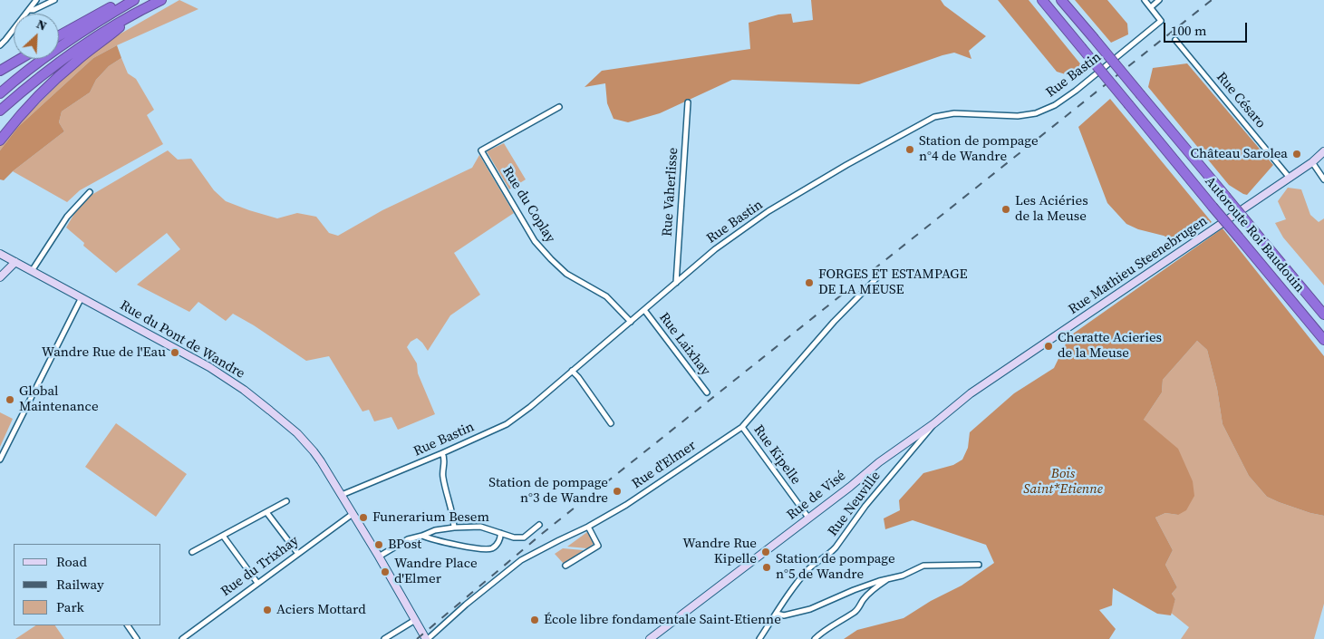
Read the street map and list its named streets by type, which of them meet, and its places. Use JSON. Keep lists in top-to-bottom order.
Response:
{
  "streets": {
    "highway": ["Autoroute Roi Baudouin"],
    "street": [
      "Rue Bastin",
      "Rue Césaro",
      "Rue Vaherlisse",
      "Rue du Coplay",
      "Rue Mathieu Steenebrugen",
      "Rue du Pont de Wandre",
      "Rue Laixhay",
      "Rue Kipelle",
      "Rue d'Elmer",
      "Rue de Visé",
      "Rue Neuville",
      "Rue du Trixhay"
    ]
  },
  "crossings": [
    ["Rue Bastin", "Rue Vaherlisse"],
    ["Rue Bastin", "Rue du Coplay"],
    ["Rue Bastin", "Rue du Pont de Wandre"],
    ["Rue Bastin", "Rue Laixhay"],
    ["Rue Césaro", "Rue Mathieu Steenebrugen"],
    ["Rue Mathieu Steenebrugen", "Rue de Visé"],
    ["Rue du Pont de Wandre", "Rue d'Elmer"],
    ["Rue du Pont de Wandre", "Rue du Trixhay"],
    ["Rue Kipelle", "Rue d'Elmer"],
    ["Rue Kipelle", "Rue de Visé"],
    ["Rue de Visé", "Rue Neuville"]
  ],
  "parks": ["Bois Saint*Etienne"],
  "places": [
    "Station de pompage n°4 de Wandre",
    "Château Sarolea",
    "Les Aciéries de la Meuse",
    "FORGES ET ESTAMPAGE DE LA MEUSE",
    "Cheratte Acieries de la Meuse",
    "Wandre Rue de l'Eau",
    "Global Maintenance",
    "Station de pompage n°3 de Wandre",
    "Funerarium Besem",
    "BPost",
    "Wandre Rue Kipelle",
    "Station de pompage n°5 de Wandre",
    "Wandre Place d'Elmer",
    "Aciers Mottard",
    "École libre fondamentale Saint-Etienne"
  ],
  "legend": ["Road", "Railway", "Park"],
  "scale_bar": "100 m",
  "north": "top right"
}
